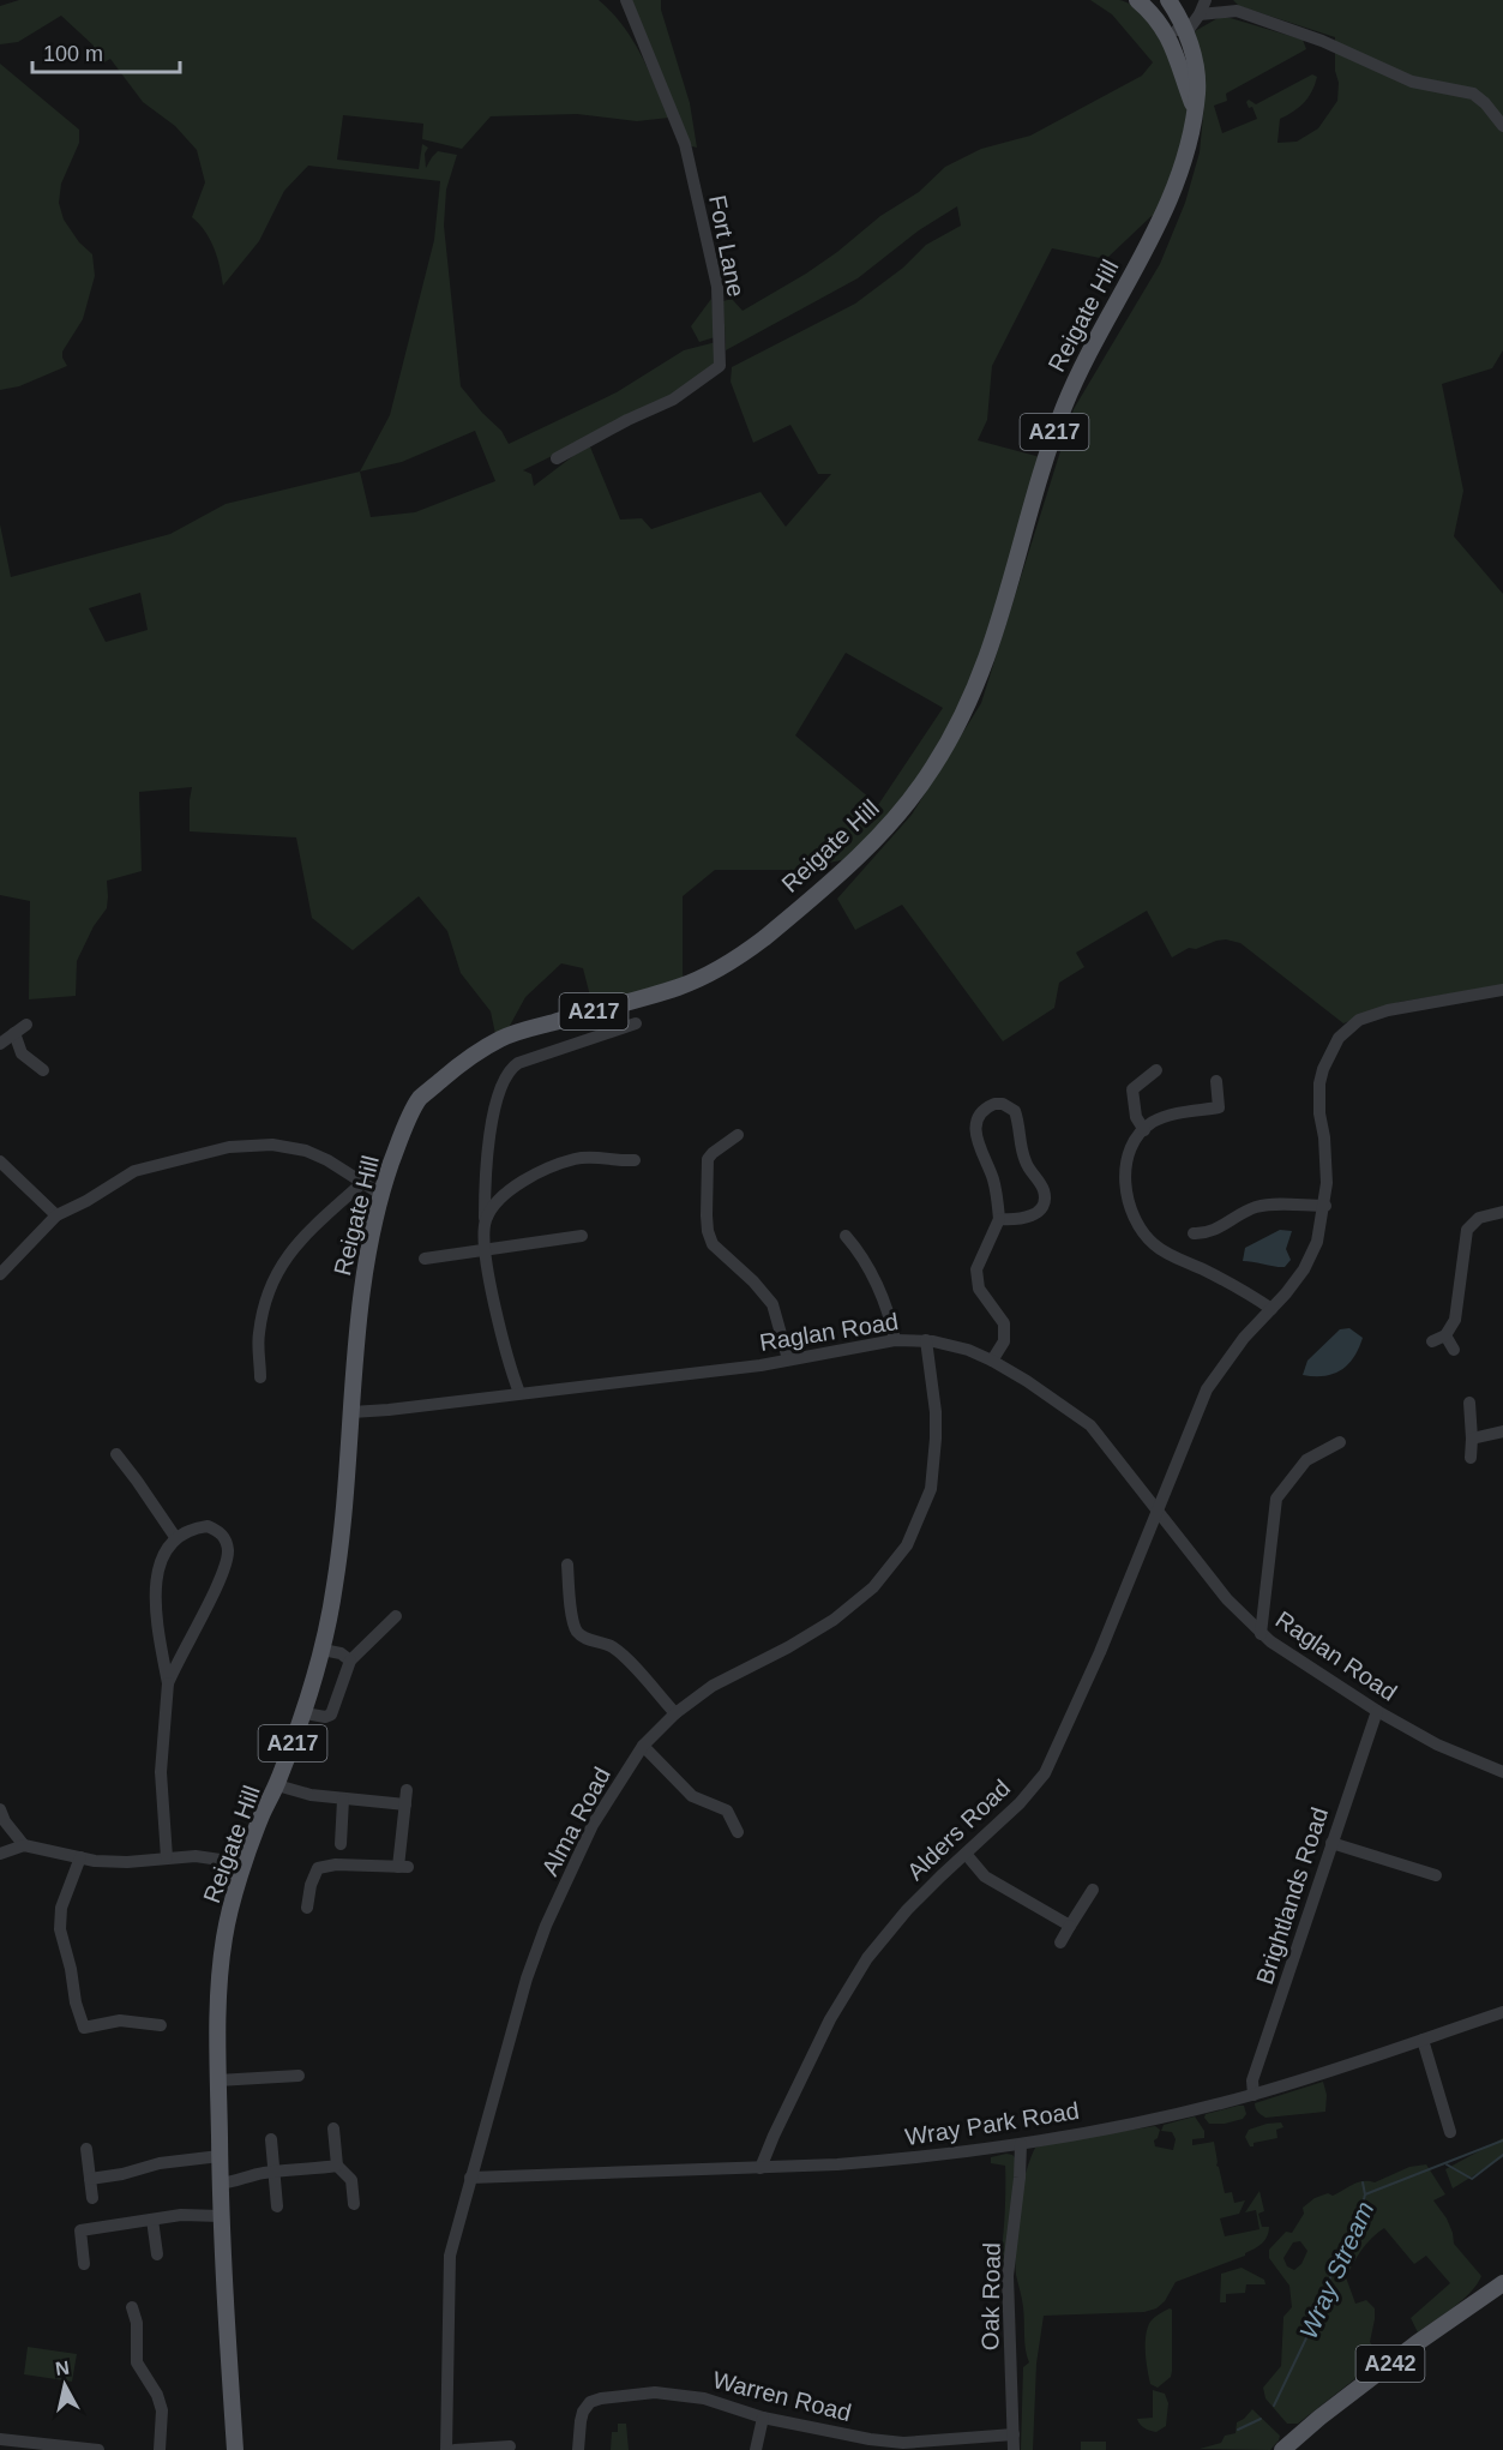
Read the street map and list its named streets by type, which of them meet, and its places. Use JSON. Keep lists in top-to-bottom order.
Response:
{
  "streets": {
    "main road": ["Reigate Hill", "A217", "A242"],
    "street": [
      "Fort Lane",
      "Raglan Road",
      "Alma Road",
      "Alders Road",
      "Brightlands Road",
      "Wray Park Road",
      "Oak Road",
      "Warren Road"
    ]
  },
  "crossings": [
    ["Reigate Hill", "Raglan Road"],
    ["Raglan Road", "Alma Road"],
    ["Raglan Road", "Alders Road"],
    ["Raglan Road", "Brightlands Road"],
    ["Alma Road", "Wray Park Road"],
    ["Alders Road", "Wray Park Road"],
    ["Brightlands Road", "Wray Park Road"],
    ["Wray Park Road", "Oak Road"],
    ["Oak Road", "Warren Road"]
  ],
  "water": ["Wray Stream"],
  "scale_bar": "100 m",
  "north": "top"
}
